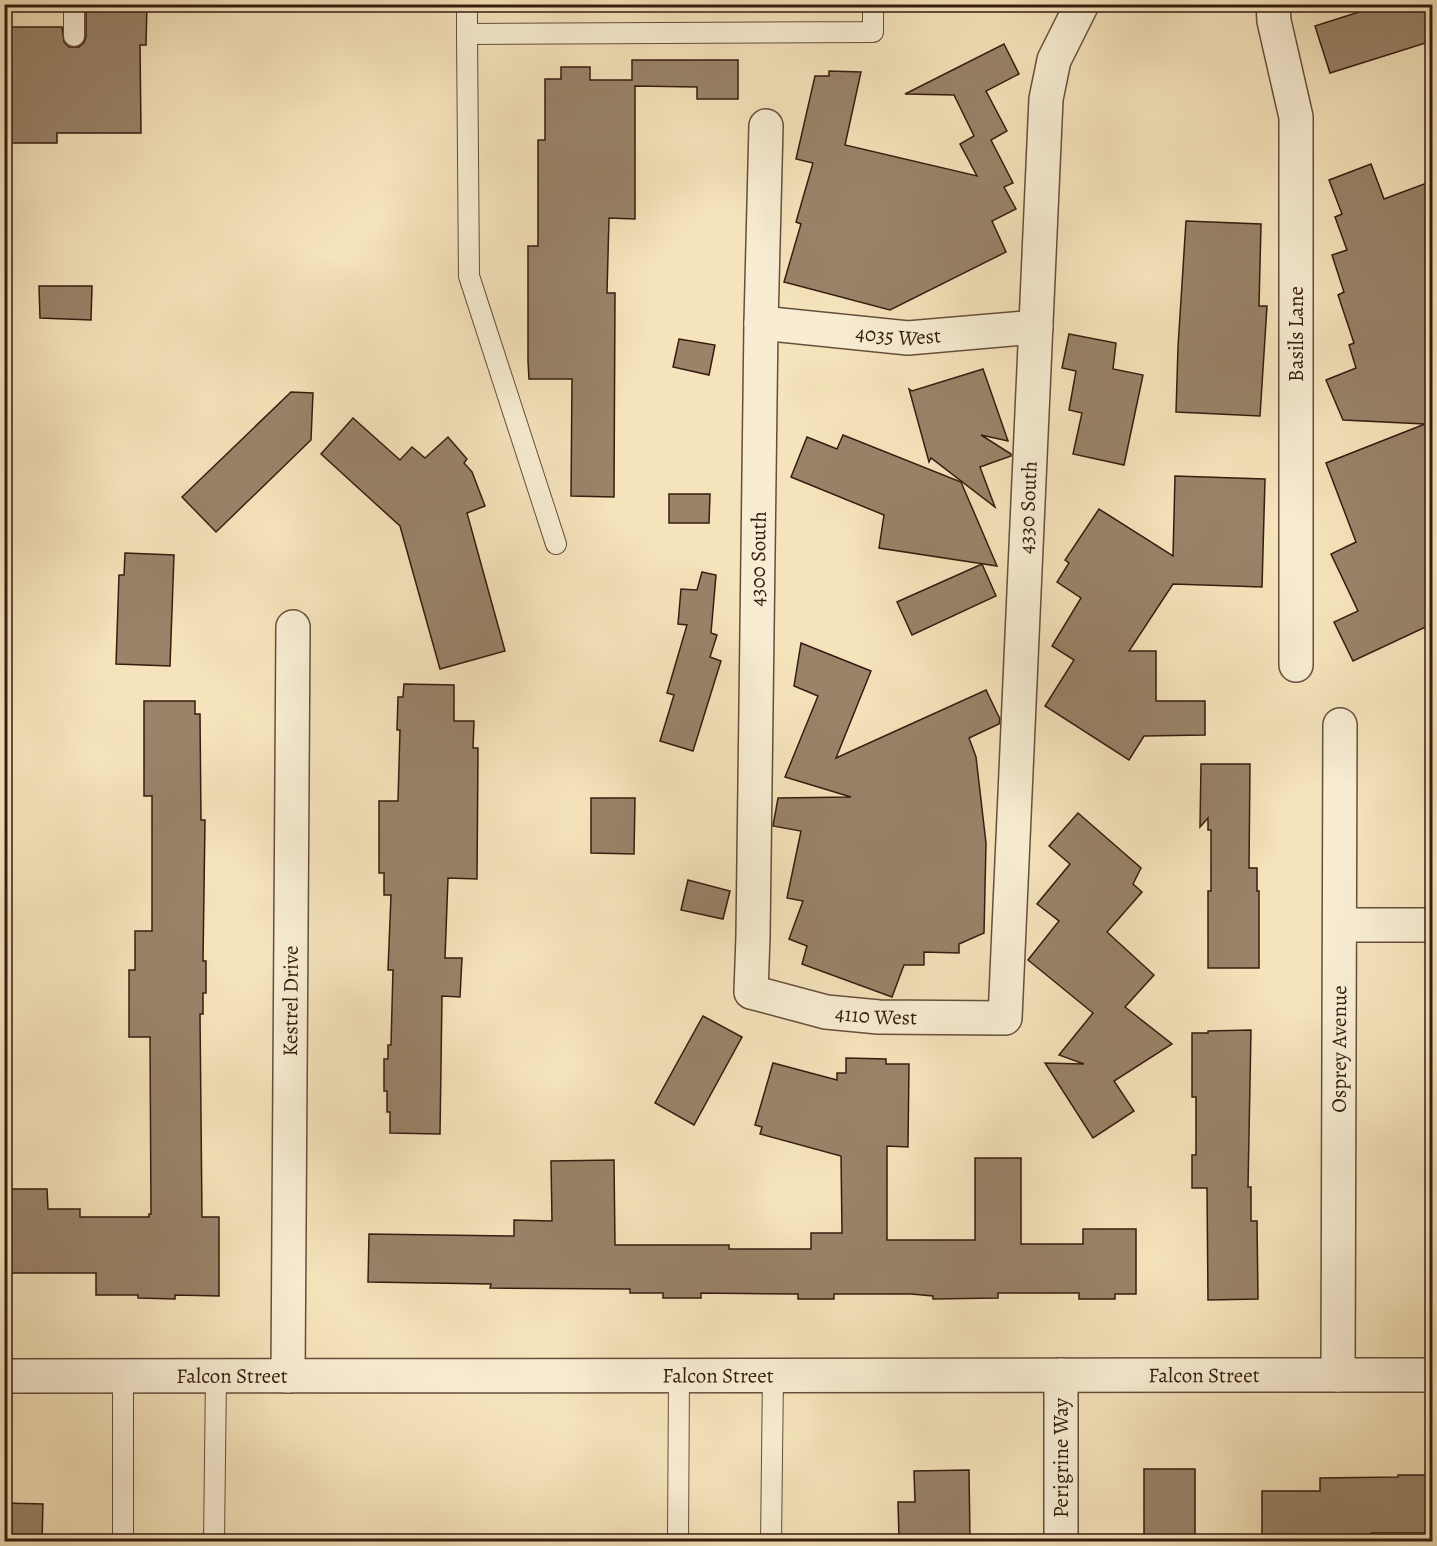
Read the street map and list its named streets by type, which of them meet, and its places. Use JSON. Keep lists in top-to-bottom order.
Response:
{
  "streets": {
    "street": [
      "4035 West",
      "Basils Lane",
      "4330 South",
      "4300 South",
      "Kestrel Drive",
      "4110 West",
      "Osprey Avenue",
      "Falcon Street",
      "Perigrine Way"
    ]
  },
  "crossings": [
    ["4035 West", "4330 South"],
    ["4035 West", "4300 South"],
    ["4330 South", "4110 West"],
    ["4300 South", "4110 West"],
    ["Kestrel Drive", "Falcon Street"],
    ["Osprey Avenue", "Falcon Street"],
    ["Falcon Street", "Perigrine Way"]
  ]
}
